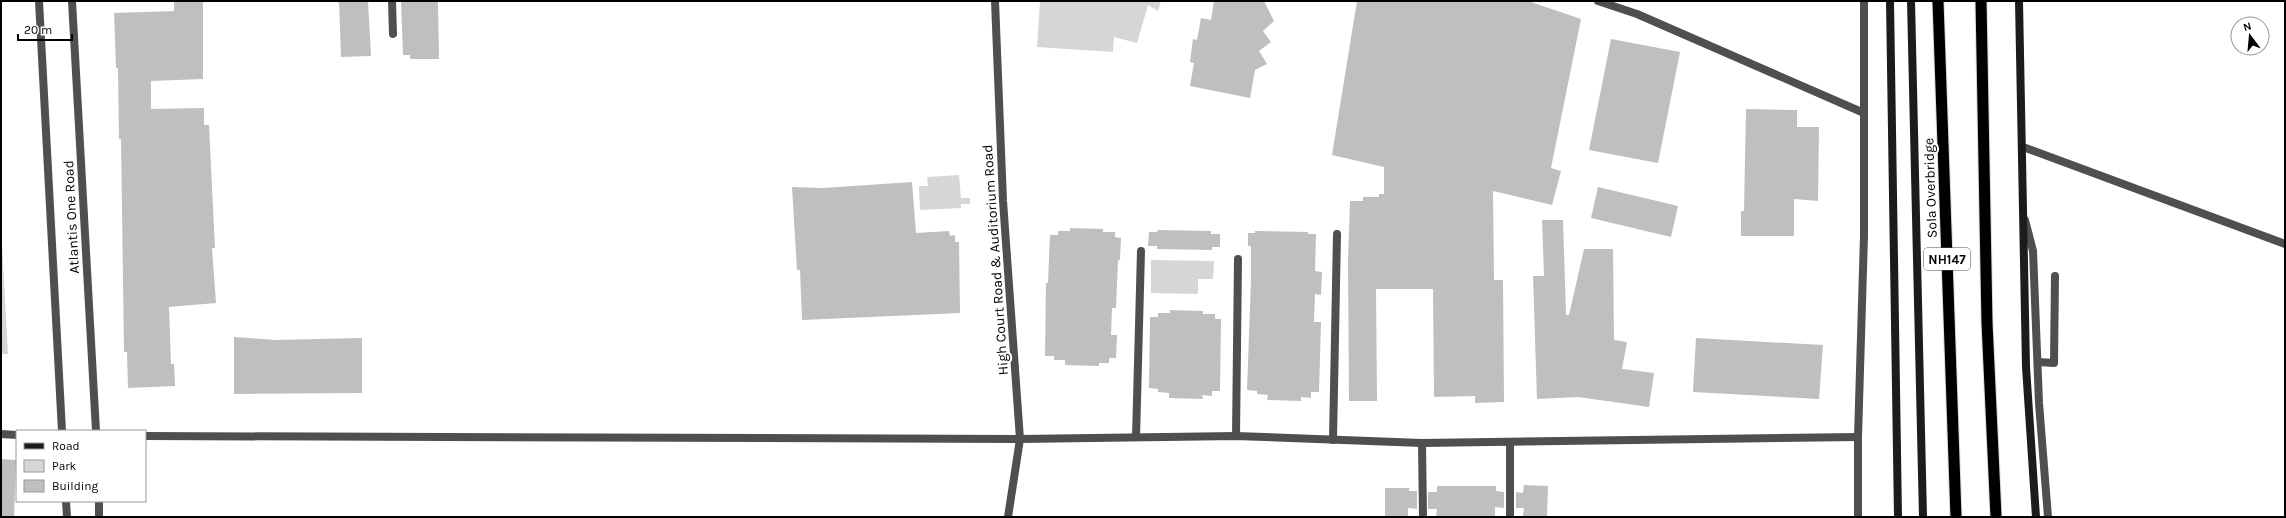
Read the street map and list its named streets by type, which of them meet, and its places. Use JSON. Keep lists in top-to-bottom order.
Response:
{
  "streets": {
    "highway": ["Sola Overbridge", "NH147"],
    "street": ["Atlantis One Road", "High Court Road & Auditorium Road"]
  },
  "legend": ["Road", "Park", "Building"],
  "scale_bar": "20 m",
  "north": "top"
}
